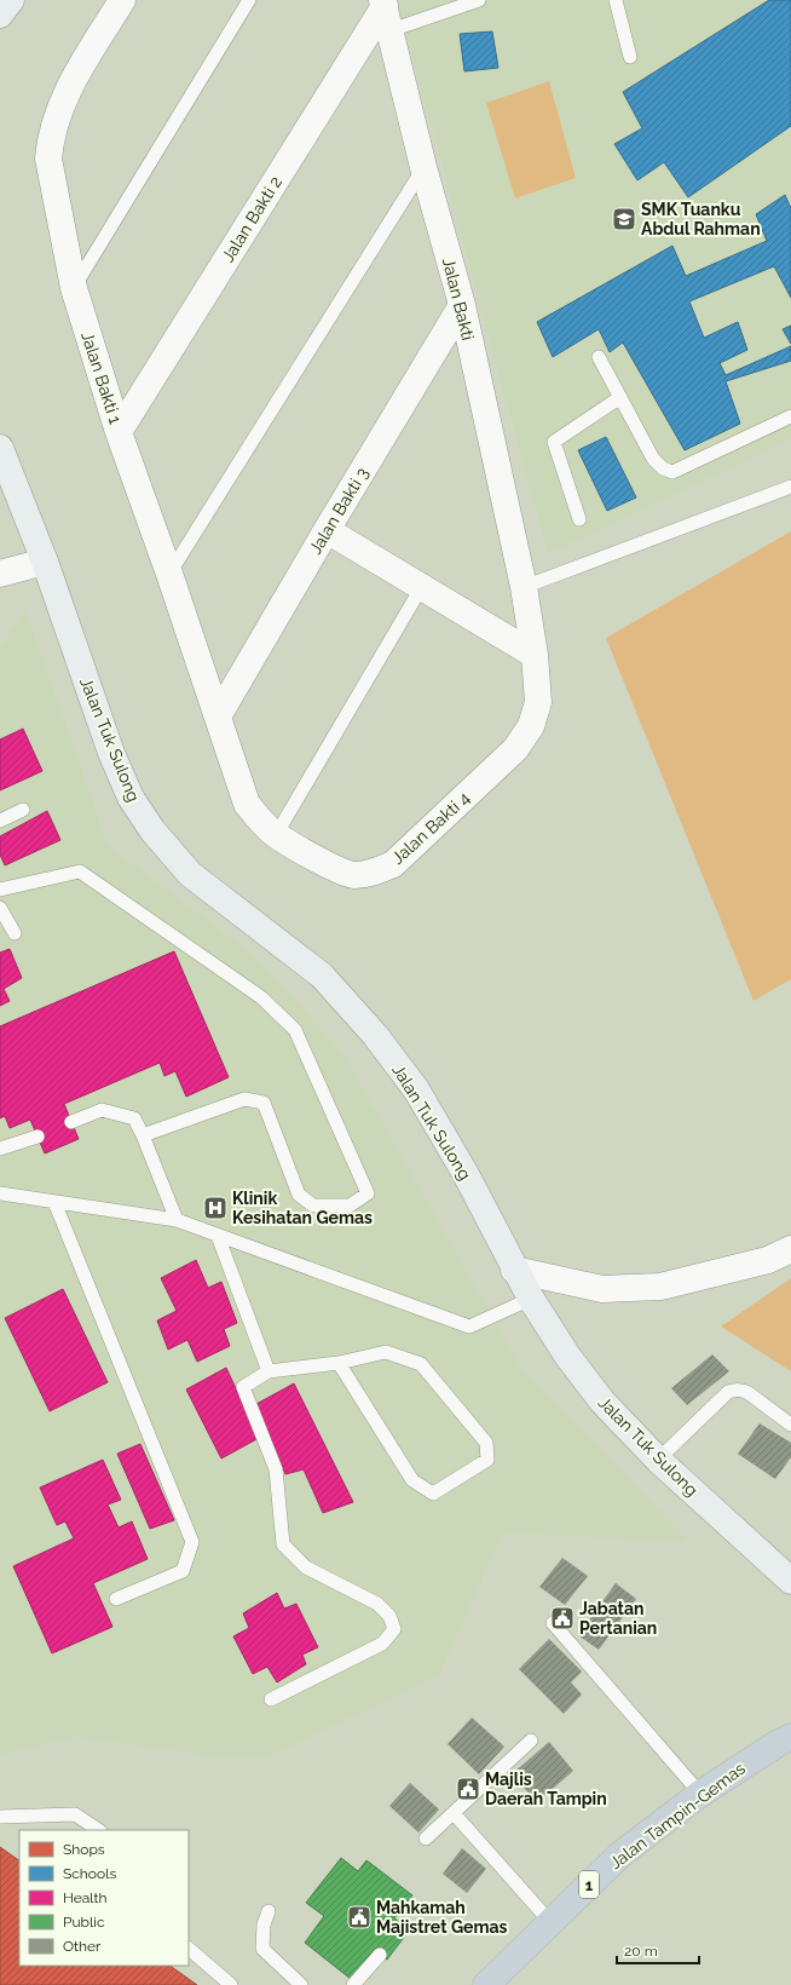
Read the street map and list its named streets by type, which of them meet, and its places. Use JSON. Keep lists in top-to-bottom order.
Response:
{
  "streets": {
    "highway": ["Jalan Tampin-Gemas", "1"],
    "street": [
      "Jalan Bakti 2",
      "Jalan Bakti",
      "Jalan Bakti 1",
      "Jalan Bakti 3",
      "Jalan Tuk Sulong",
      "Jalan Bakti 4"
    ]
  },
  "crossings": [
    ["Jalan Bakti 2", "Jalan Bakti"],
    ["Jalan Bakti 2", "Jalan Bakti 1"],
    ["Jalan Bakti", "Jalan Bakti 3"],
    ["Jalan Bakti", "Jalan Bakti 4"],
    ["Jalan Bakti 1", "Jalan Bakti 3"],
    ["Jalan Bakti 1", "Jalan Bakti 4"]
  ],
  "places": {
    "school or university": ["SMK Tuanku Abdul Rahman"],
    "hospital": ["Klinik Kesihatan Gemas"],
    "public building": ["Jabatan Pertanian", "Majlis Daerah Tampin", "Mahkamah Majistret Gemas"]
  },
  "legend": [
    "Shops",
    "Schools",
    "Health",
    "Public",
    "Other"
  ],
  "scale_bar": "20 m"
}
